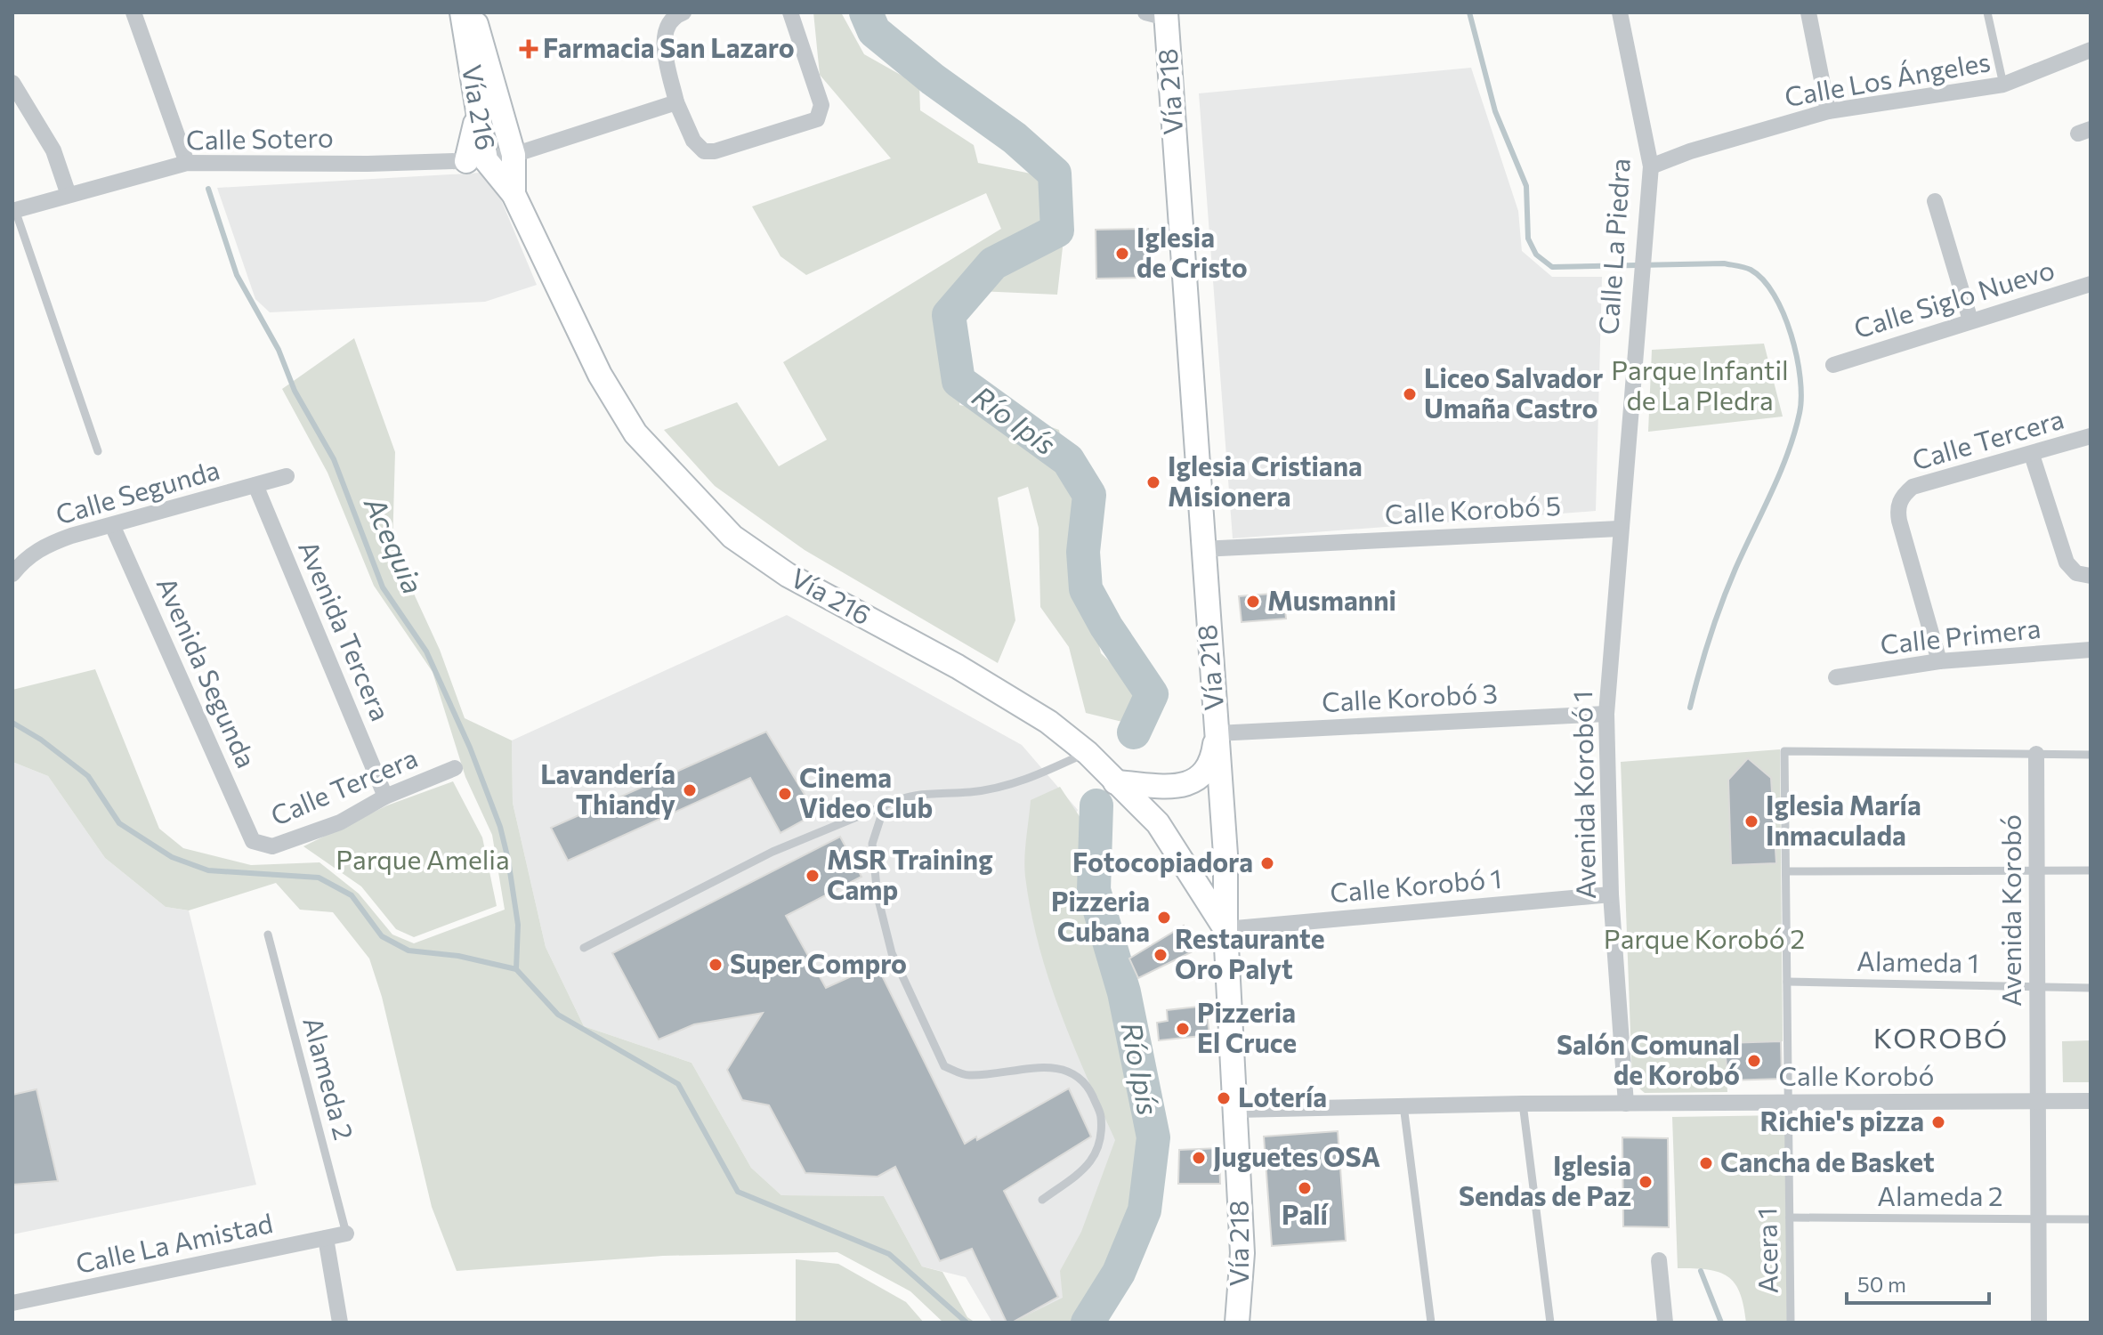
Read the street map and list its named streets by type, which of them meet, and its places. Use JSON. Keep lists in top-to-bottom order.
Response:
{
  "streets": {
    "main road": ["Vía 218", "Vía 216"],
    "street": [
      "Calle Los Ángeles",
      "Calle Sotero",
      "Calle La Piedra",
      "Calle Siglo Nuevo",
      "Calle Tercera",
      "Calle Segunda",
      "Calle Korobó 5",
      "Avenida Tercera",
      "Calle Primera",
      "Avenida Segunda",
      "Calle Korobó 3",
      "Avenida Korobó 1",
      "Calle Korobó 1",
      "Avenida Korobó",
      "Calle Korobó",
      "Calle La Amistad"
    ],
    "lane": ["Alameda 1", "Alameda 2", "Acera 1"]
  },
  "crossings": [
    ["Calle Los Ángeles", "Calle La Piedra"],
    ["Vía 218", "Vía 216"],
    ["Vía 218", "Calle Korobó 5"],
    ["Vía 218", "Calle Korobó 3"],
    ["Vía 218", "Calle Korobó 1"],
    ["Vía 218", "Calle Korobó"],
    ["Vía 216", "Calle Sotero"],
    ["Vía 216", "Calle Korobó 1"],
    ["Calle La Piedra", "Calle Korobó 5"],
    ["Calle La Piedra", "Avenida Korobó 1"],
    ["Calle Tercera", "Avenida Tercera"],
    ["Calle Tercera", "Calle Primera"],
    ["Calle Tercera", "Avenida Segunda"],
    ["Calle Segunda", "Avenida Tercera"],
    ["Calle Segunda", "Avenida Segunda"],
    ["Calle Korobó 5", "Avenida Korobó 1"],
    ["Calle Korobó 3", "Avenida Korobó 1"],
    ["Avenida Korobó 1", "Calle Korobó 1"],
    ["Avenida Korobó 1", "Calle Korobó"],
    ["Avenida Korobó", "Alameda 1"],
    ["Avenida Korobó", "Calle Korobó"],
    ["Avenida Korobó", "Alameda 2"],
    ["Avenida Korobó", "Acera 1"],
    ["Alameda 1", "Acera 1"],
    ["Calle Korobó", "Acera 1"],
    ["Alameda 2", "Calle La Amistad"],
    ["Alameda 2", "Acera 1"]
  ],
  "districts": ["KOROBÓ"],
  "water": ["Río Ipís", "Acequia"],
  "parks": ["Parque Infantil de La PIedra", "Parque Amelia", "Parque Korobó 2"],
  "places": {
    "health": ["Farmacia San Lazaro"],
    "other": [
      "Iglesia de Cristo",
      "Liceo Salvador Umaña Castro",
      "Iglesia Cristiana Misionera",
      "Musmanni",
      "Lavandería Thiandy",
      "Cinema Video Club",
      "Iglesia María Inmaculada",
      "Fotocopiadora",
      "MSR Training Camp",
      "Pizzeria Cubana",
      "Restaurante Oro Palyt",
      "Super Compro",
      "Pizzeria El Cruce",
      "Salón Comunal de Korobó",
      "Lotería",
      "Richie's pizza",
      "Juguetes OSA",
      "Cancha de Basket",
      "Iglesia Sendas de Paz",
      "Palí"
    ]
  },
  "scale_bar": "50 m"
}
